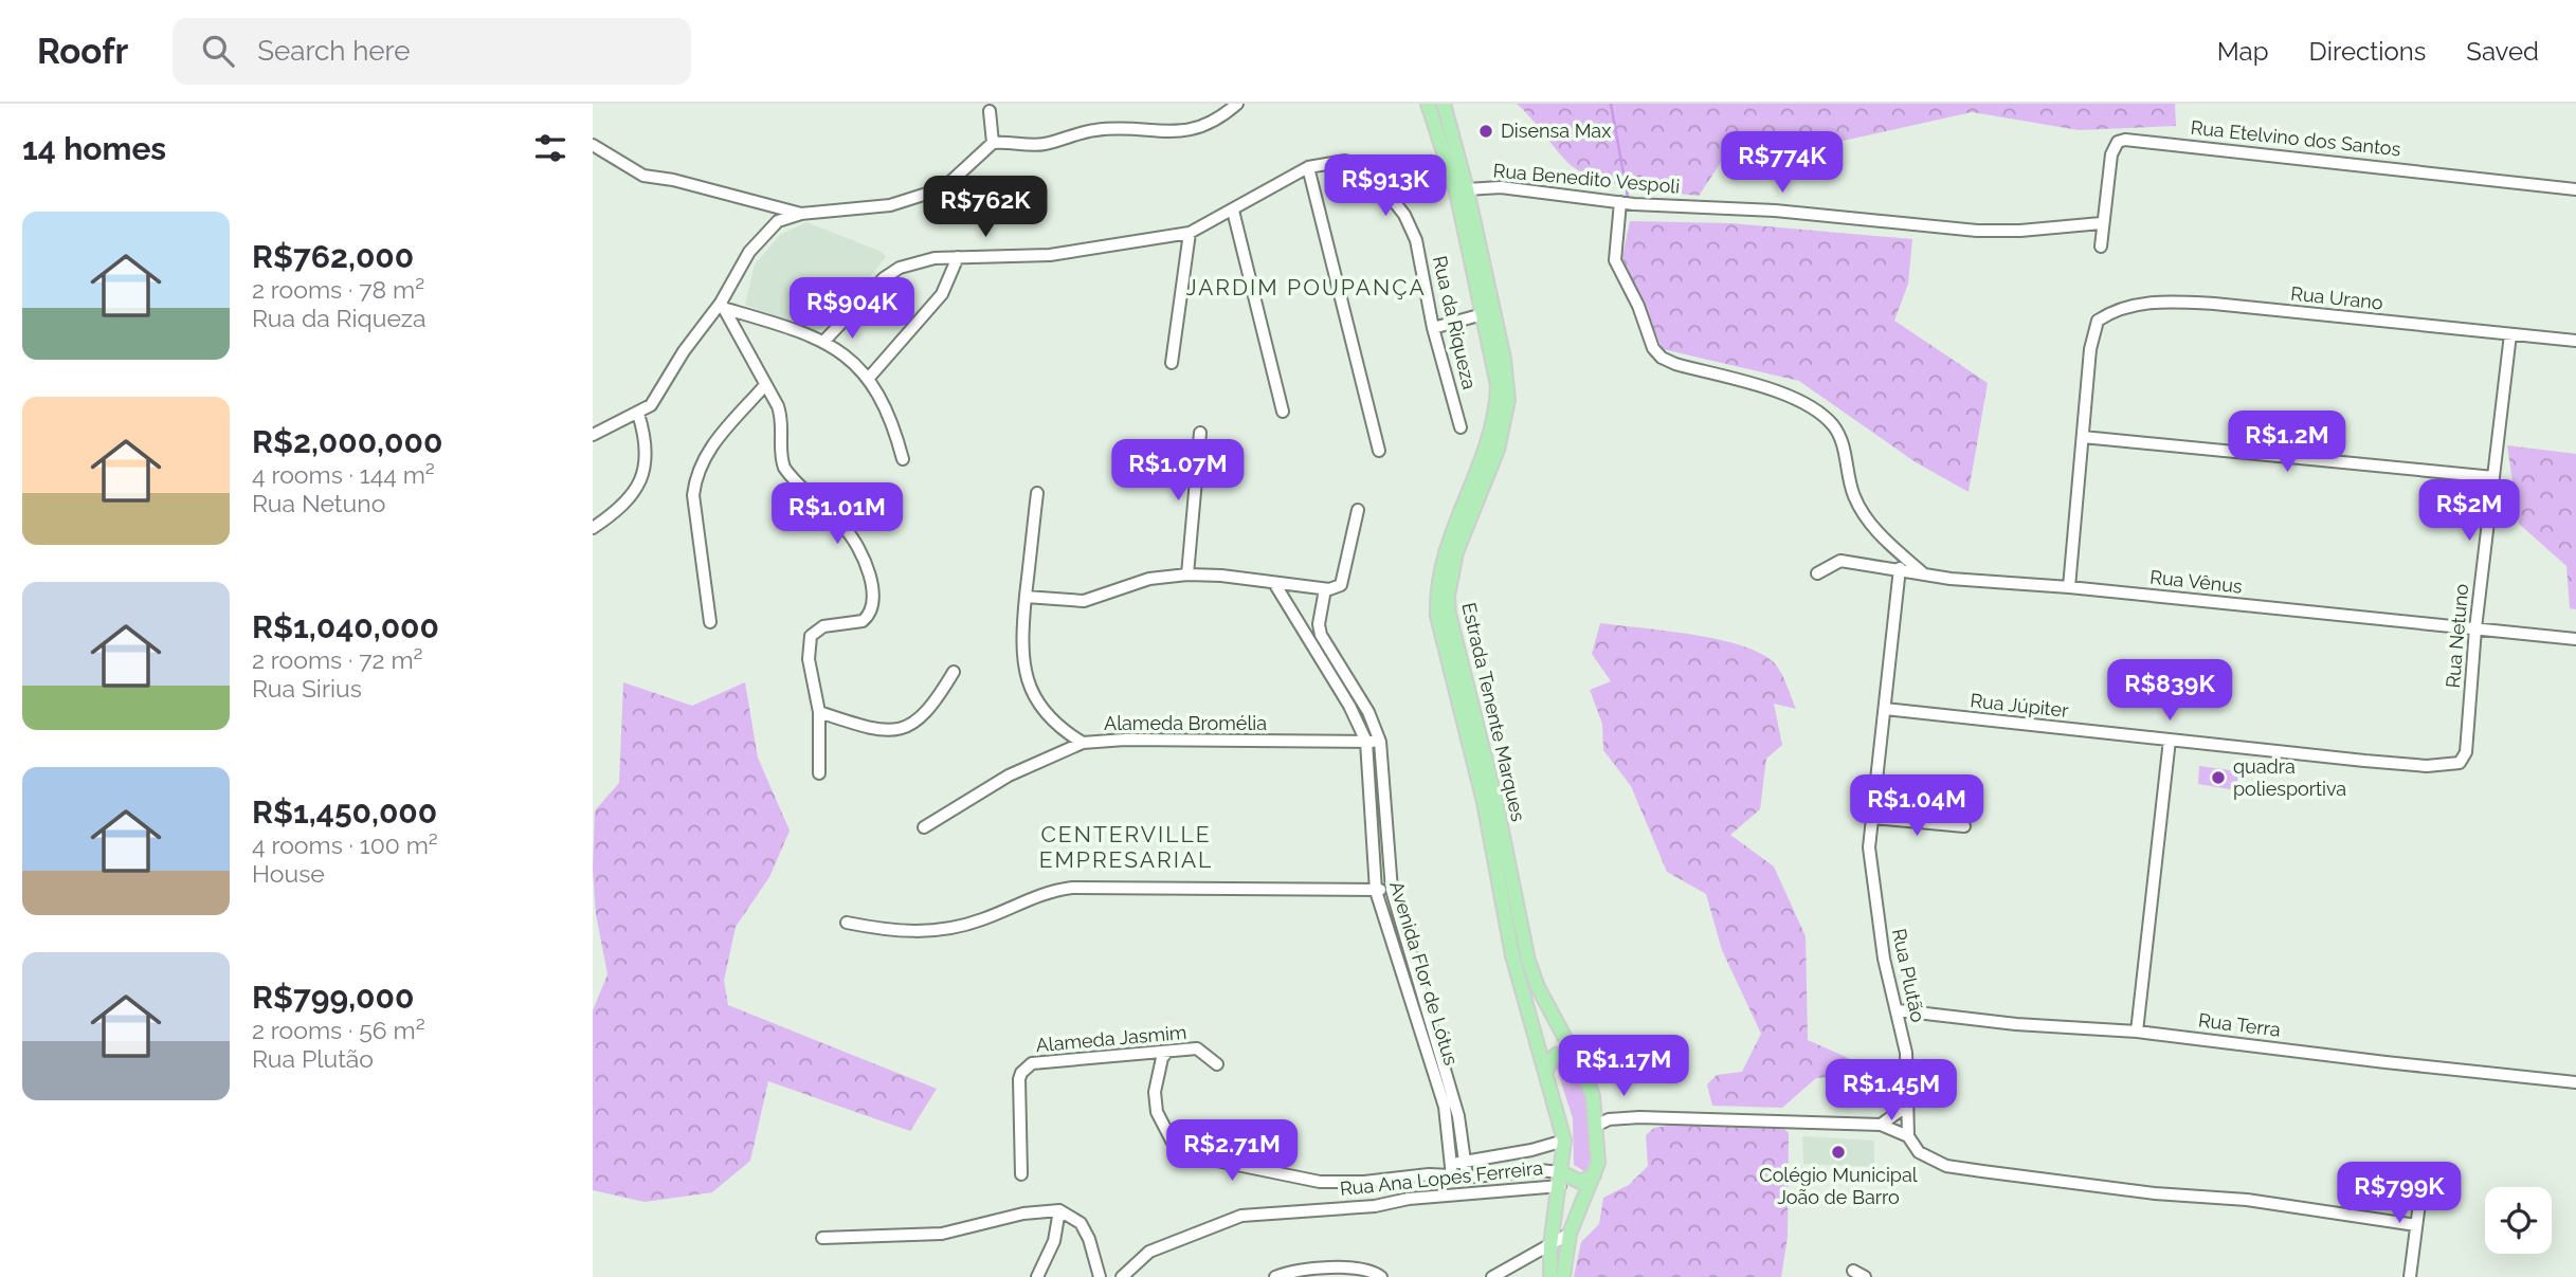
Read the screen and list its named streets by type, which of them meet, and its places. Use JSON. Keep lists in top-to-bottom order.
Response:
{
  "streets": {
    "main road": ["Estrada Tenente Marques"],
    "street": [
      "Rua Etelvino dos Santos",
      "Rua Benedito Vespoli",
      "Rua Urano",
      "Rua da Riqueza",
      "Rua Vênus",
      "Rua Netuno",
      "Rua Júpiter",
      "Alameda Bromélia",
      "Avenida Flor de Lótus",
      "Rua Plutão",
      "Rua Terra",
      "Alameda Jasmim",
      "Rua Ana Lopes Ferreira"
    ]
  },
  "crossings": [
    ["Rua Etelvino dos Santos", "Rua Benedito Vespoli"],
    ["Rua Benedito Vespoli", "Estrada Tenente Marques"],
    ["Rua Urano", "Rua Netuno"],
    ["Rua Vênus", "Rua Netuno"],
    ["Rua Vênus", "Rua Plutão"],
    ["Rua Netuno", "Rua Júpiter"],
    ["Rua Júpiter", "Rua Plutão"],
    ["Estrada Tenente Marques", "Rua Ana Lopes Ferreira"],
    ["Alameda Bromélia", "Avenida Flor de Lótus"],
    ["Rua Plutão", "Rua Terra"]
  ],
  "districts": ["JARDIM POUPANÇA", "CENTERVILLE EMPRESARIAL"],
  "places": ["Disensa Max", "quadra poliesportiva", "Colégio Municipal João de Barro"],
  "page": {
    "header": "Roofr",
    "search": "Search here",
    "nav": ["Map", "Directions", "Saved"],
    "heading": "14 homes",
    "price": [
      "R$774K",
      "R$913K",
      "R$762K",
      "R$904K",
      "R$1.2M",
      "R$1.07M",
      "R$2M",
      "R$1.01M",
      "R$839K",
      "R$1.04M",
      "R$1.17M",
      "R$1.45M",
      "R$2.71M",
      "R$799K"
    ],
    "list": [
      {
        "name": "R$762,000",
        "note": "2 rooms · 78 m² · Rua da Riqueza"
      },
      {
        "name": "R$2,000,000",
        "note": "4 rooms · 144 m² · Rua Netuno"
      },
      {
        "name": "R$1,040,000",
        "note": "2 rooms · 72 m² · Rua Sirius"
      },
      {
        "name": "R$1,450,000",
        "note": "4 rooms · 100 m² · House"
      },
      {
        "name": "R$799,000",
        "note": "2 rooms · 56 m² · Rua Plutão"
      }
    ]
  }
}
